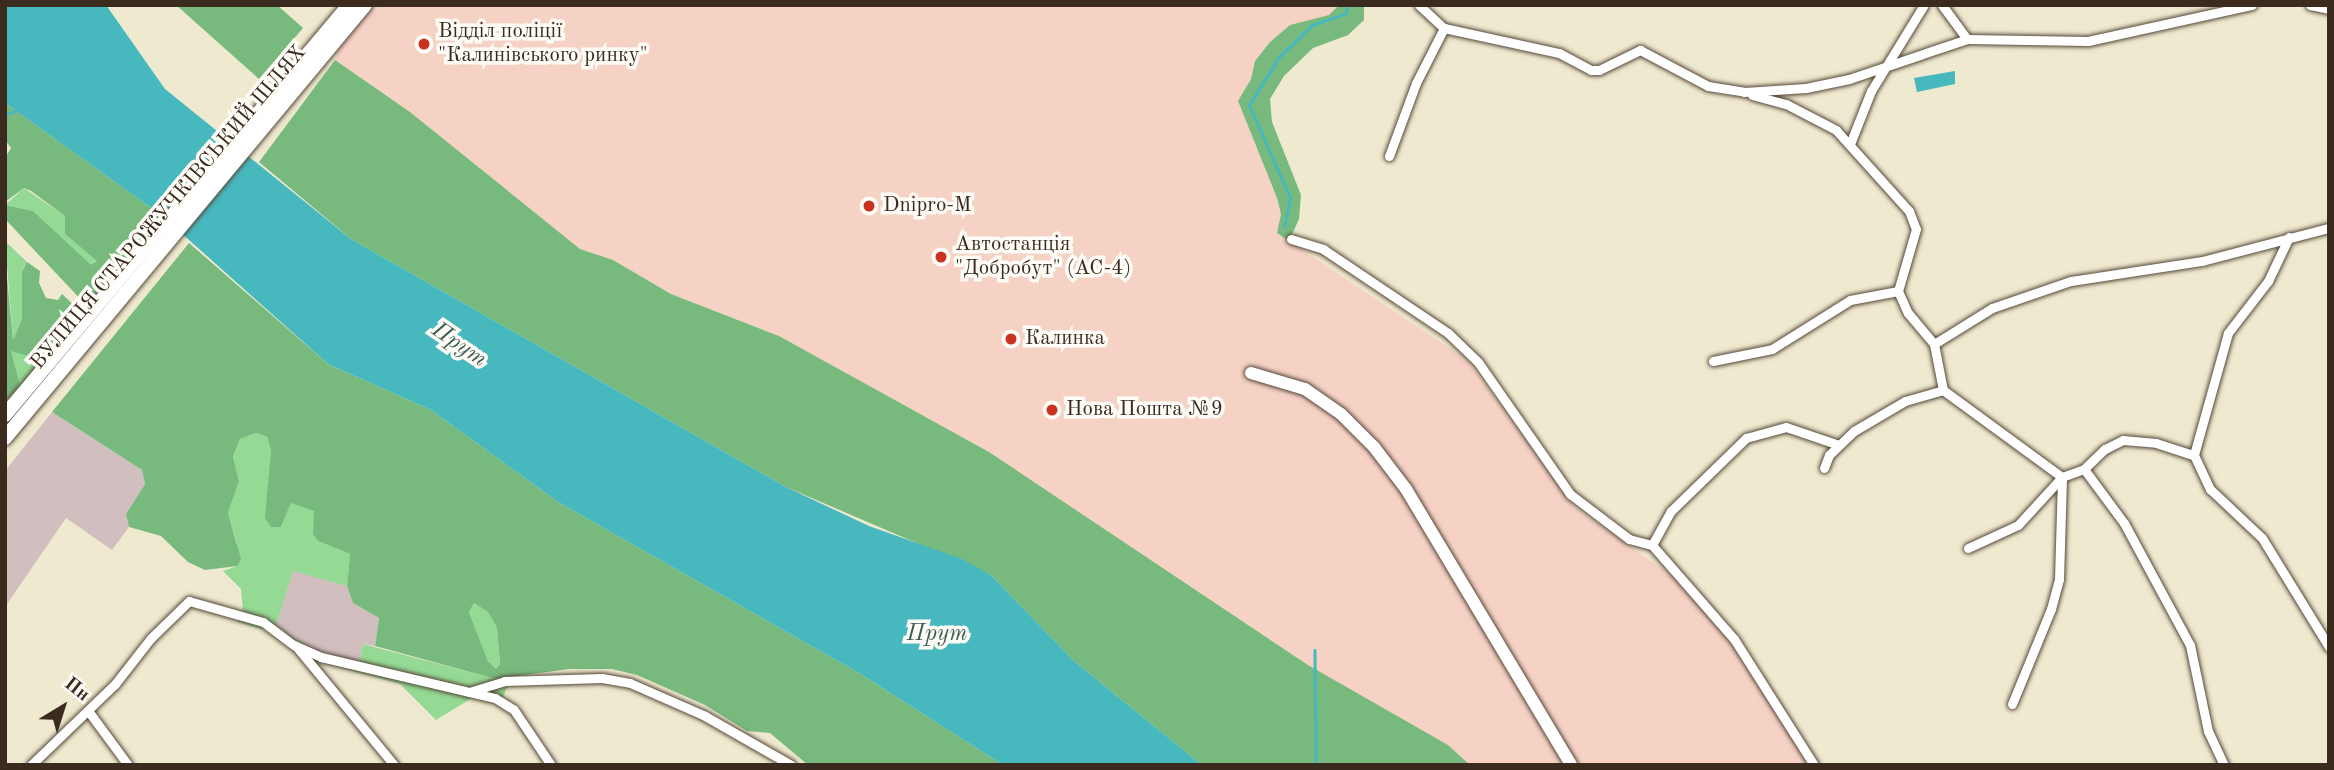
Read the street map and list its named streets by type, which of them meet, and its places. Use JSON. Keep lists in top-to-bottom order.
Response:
{
  "streets": {
    "main road": ["ВУЛИЦЯ СТАРОЖУЧКІВСЬКИЙ ШЛЯХ"]
  },
  "water": ["Прут"],
  "places": [
    "Відділ поліції \"Калинівського ринку\"",
    "Dnipro-M",
    "Автостанція \"Добробут\" (АС-4)",
    "Калинка",
    "Нова Пошта №9"
  ],
  "north": "top right"
}
